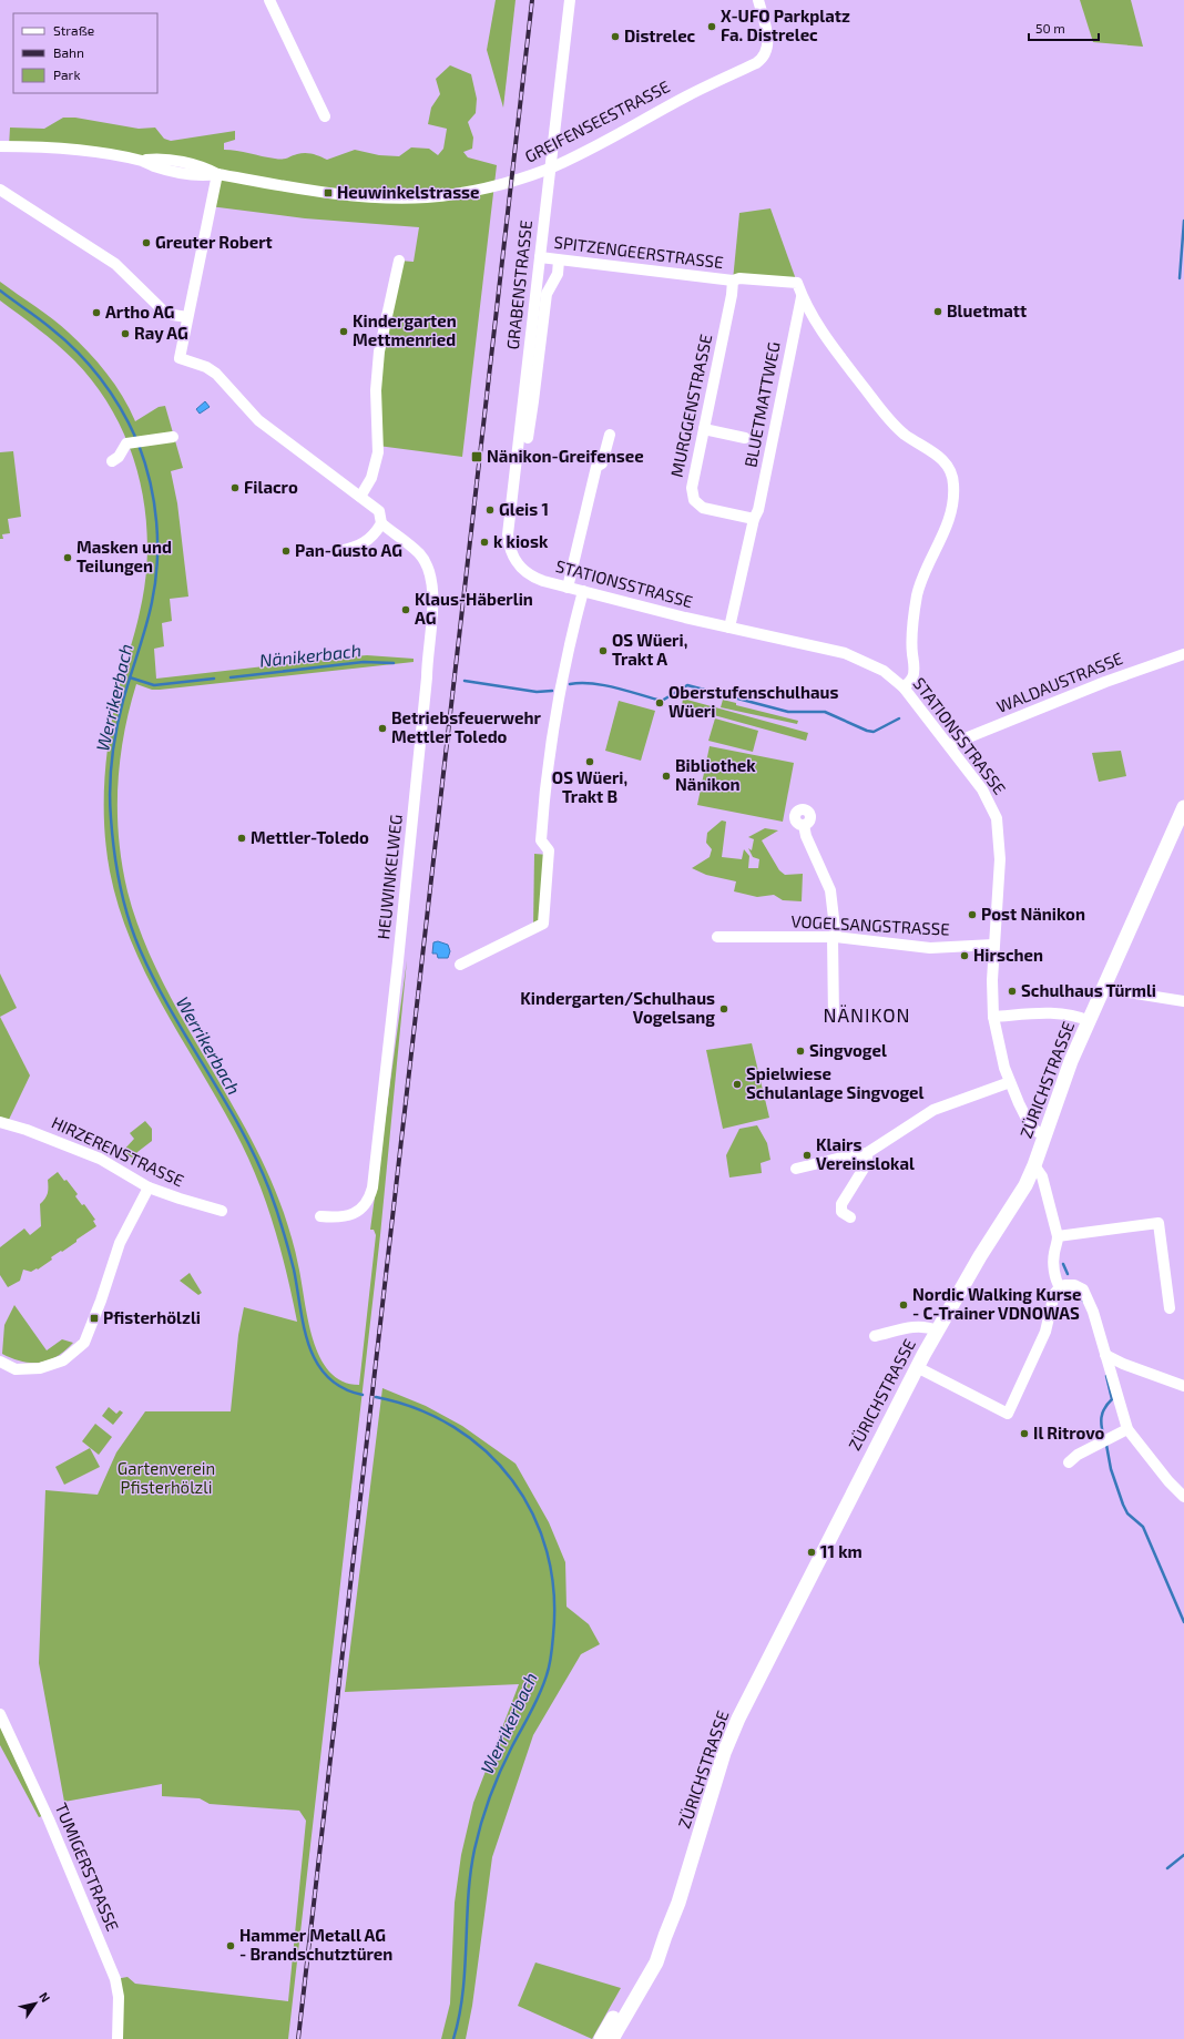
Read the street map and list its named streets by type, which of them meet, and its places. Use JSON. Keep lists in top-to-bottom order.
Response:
{
  "streets": {
    "main road": ["ZÜRICHSTRASSE"],
    "street": [
      "GREIFENSEESTRASSE",
      "SPITZENGEERSTRASSE",
      "GRABENSTRASSE",
      "BLUETMATTWEG",
      "MURGGENSTRASSE",
      "STATIONSSTRASSE",
      "WALDAUSTRASSE",
      "HEUWINKELWEG",
      "VOGELSANGSTRASSE",
      "HIRZERENSTRASSE",
      "TUMIGERSTRASSE"
    ]
  },
  "crossings": [
    ["SPITZENGEERSTRASSE", "GRABENSTRASSE"],
    ["SPITZENGEERSTRASSE", "BLUETMATTWEG"],
    ["SPITZENGEERSTRASSE", "MURGGENSTRASSE"],
    ["GRABENSTRASSE", "STATIONSSTRASSE"],
    ["BLUETMATTWEG", "MURGGENSTRASSE"],
    ["BLUETMATTWEG", "STATIONSSTRASSE"],
    ["STATIONSSTRASSE", "WALDAUSTRASSE"],
    ["STATIONSSTRASSE", "VOGELSANGSTRASSE"],
    ["STATIONSSTRASSE", "ZÜRICHSTRASSE"]
  ],
  "districts": ["NÄNIKON"],
  "water": ["Nänikerbach", "Werrikerbach"],
  "parks": ["Gartenverein Pfisterhölzli"],
  "places": {
    "other": [
      "X-UFO Parkplatz Fa. Distrelec",
      "Distrelec",
      "Greuter Robert",
      "Bluetmatt",
      "Artho AG",
      "Kindergarten Mettmenried",
      "Ray AG",
      "Filacro",
      "Gleis 1",
      "k kiosk",
      "Pan-Gusto AG",
      "Masken und Teilungen",
      "Klaus-Häberlin AG",
      "OS Wüeri, Trakt A",
      "Oberstufenschulhaus Wüeri",
      "Betriebsfeuerwehr Mettler Toledo",
      "OS Wüeri, Trakt B",
      "Bibliothek Nänikon",
      "Mettler-Toledo",
      "Post Nänikon",
      "Hirschen",
      "Schulhaus Türmli",
      "Kindergarten/Schulhaus Vogelsang",
      "Singvogel",
      "Spielwiese Schulanlage Singvogel",
      "Klairs Vereinslokal",
      "Nordic Walking Kurse - C-Trainer VDNOWAS",
      "Il Ritrovo",
      "11 km",
      "Hammer Metall AG - Brandschutztüren"
    ],
    "transit": ["Heuwinkelstrasse", "Nänikon-Greifensee", "Pfisterhölzli"]
  },
  "legend": ["Straße", "Bahn", "Park"],
  "scale_bar": "50 m",
  "north": "top right"
}
